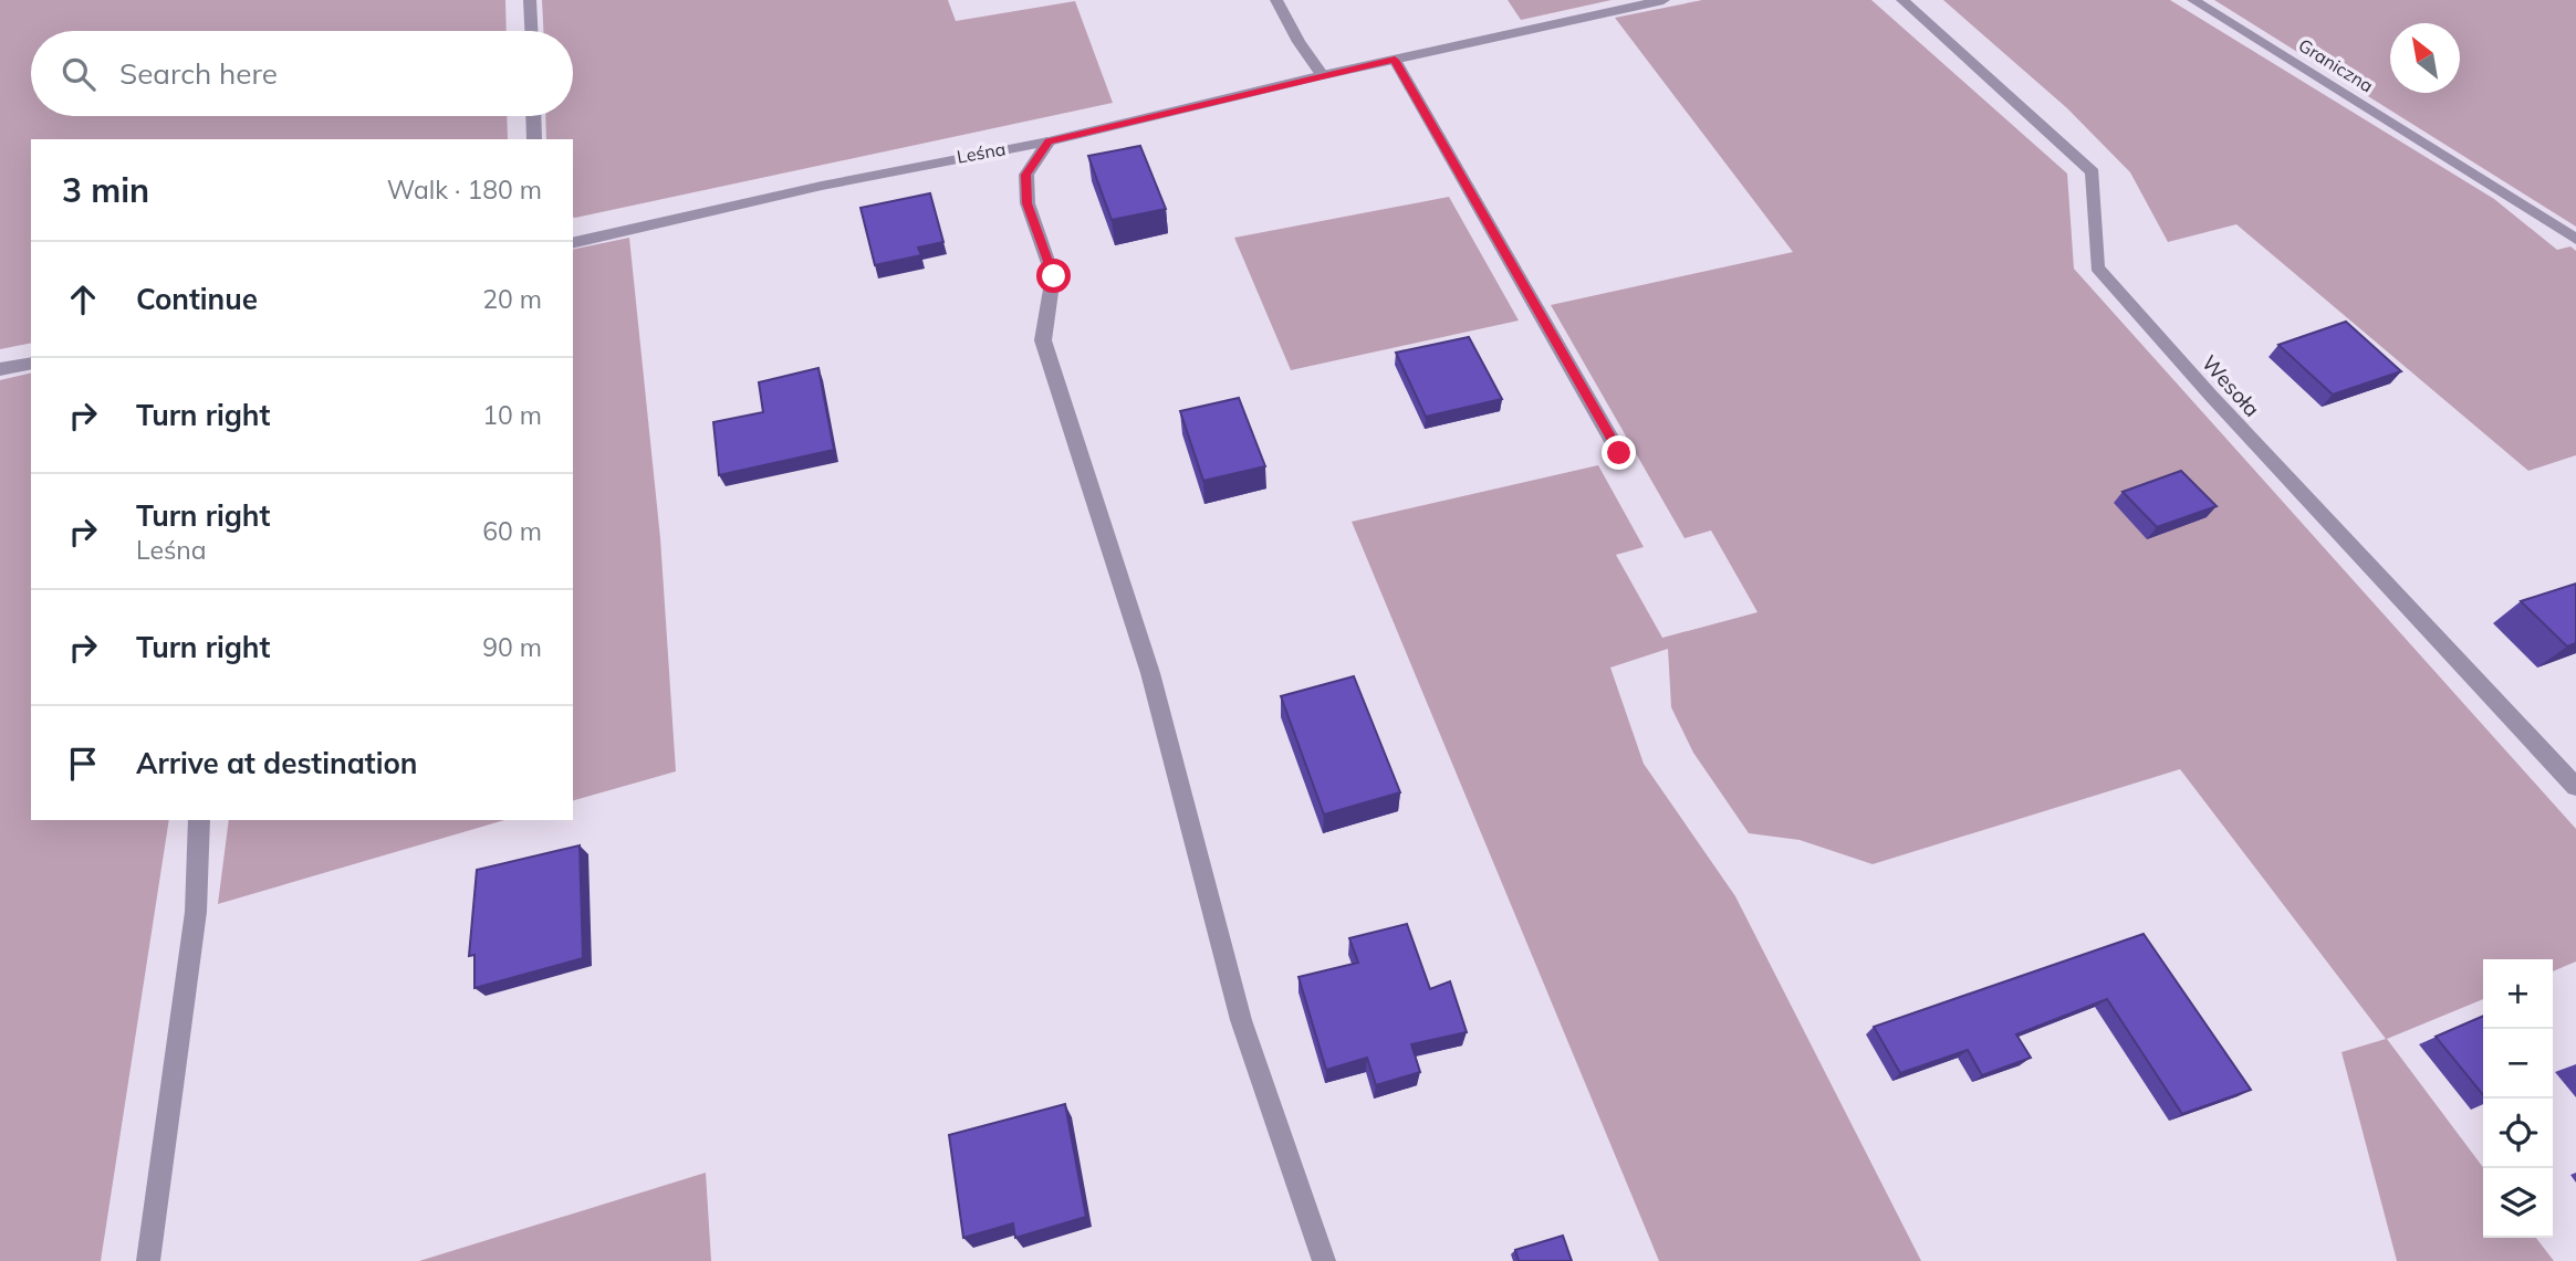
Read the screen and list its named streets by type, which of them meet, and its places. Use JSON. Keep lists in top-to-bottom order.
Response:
{
  "streets": {
    "street": ["Graniczna", "Leśna", "Wesoła"]
  },
  "north": "top left",
  "page": {
    "search": "Search here",
    "heading": ["3 min", "Walk · 180 m"],
    "list": [
      ["Continue", "20 m"],
      ["Turn right", "10 m"],
      ["Turn right", "Leśna", "60 m"],
      ["Turn right", "90 m"],
      "Arrive at destination"
    ],
    "map_buttons": ["+", "−"]
  }
}
